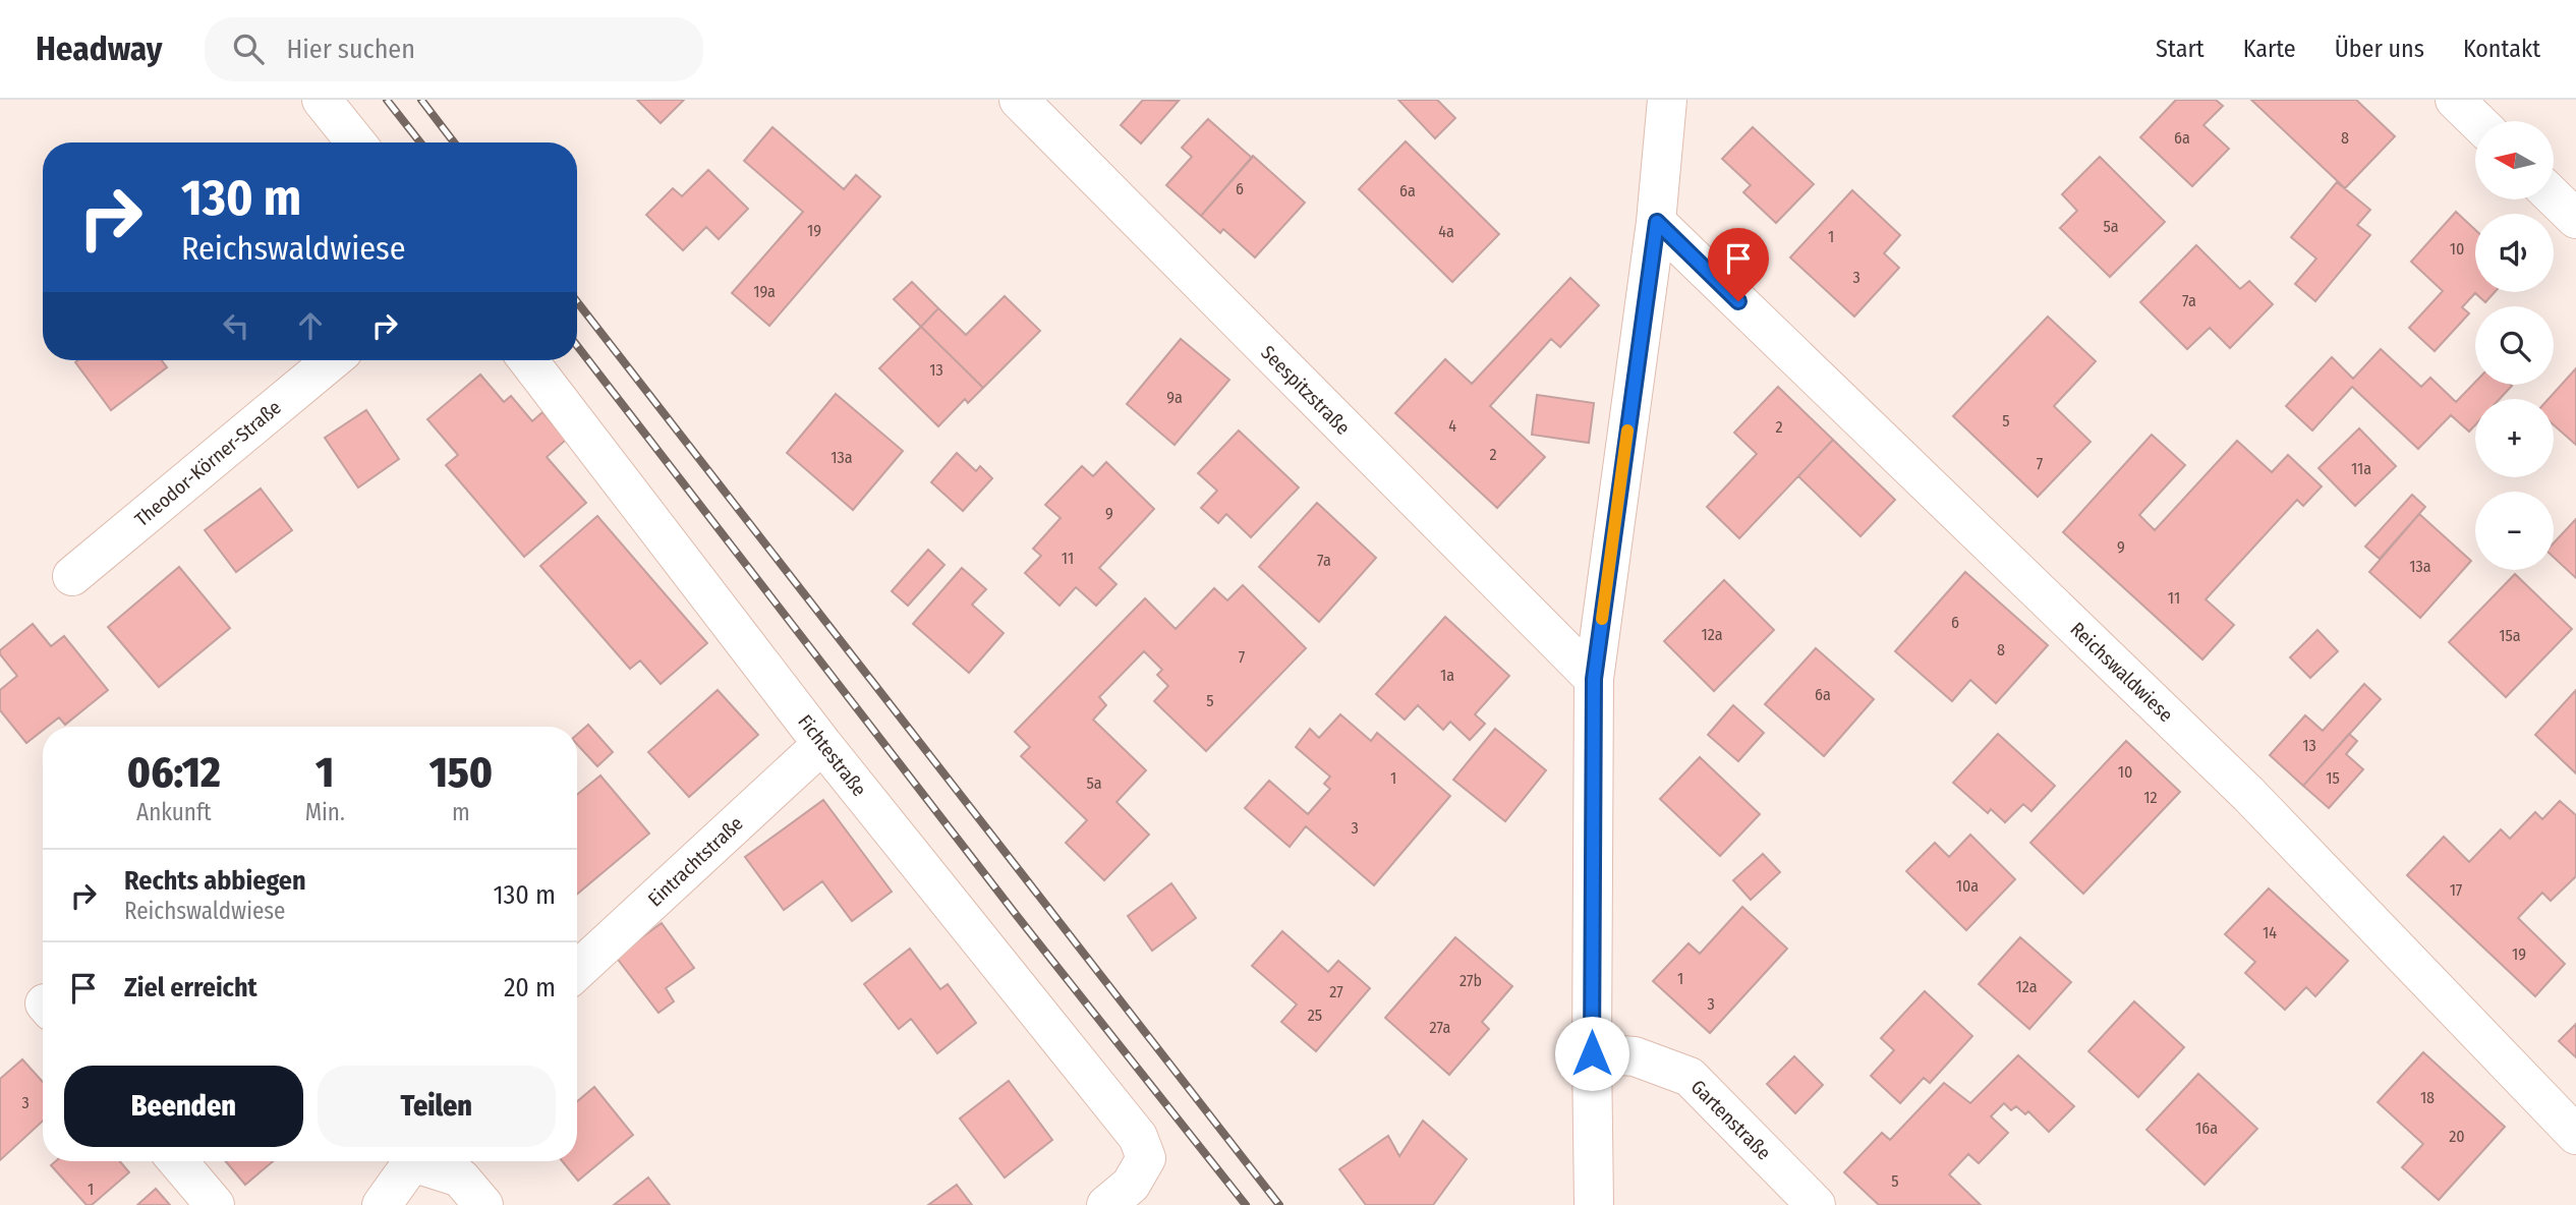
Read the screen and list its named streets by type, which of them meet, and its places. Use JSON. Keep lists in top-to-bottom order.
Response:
{
  "streets": {
    "street": [
      "Seespitzstraße",
      "Theodor-Körner-Straße",
      "Reichswaldwiese",
      "Fichtestraße",
      "Eintrachtstraße",
      "Gartenstraße"
    ]
  },
  "crossings": [
    ["Fichtestraße", "Eintrachtstraße"]
  ],
  "house_numbers": [
    "6a",
    "8",
    "6",
    "6a",
    "5a",
    "19",
    "4a",
    "1",
    "10",
    "3",
    "19a",
    "7a",
    "13",
    "9a",
    "5",
    "4",
    "2",
    "2",
    "13a",
    "7",
    "11a",
    "9",
    "9",
    "11",
    "7a",
    "13a",
    "11",
    "6",
    "12a",
    "15a",
    "8",
    "7",
    "1a",
    "6a",
    "5",
    "13",
    "10",
    "1",
    "15",
    "5a",
    "12",
    "3",
    "10a",
    "17",
    "14",
    "19",
    "1",
    "27b",
    "12a",
    "27",
    "3",
    "25",
    "27a",
    "18",
    "3",
    "16a",
    "20",
    "5",
    "1"
  ],
  "north": "left",
  "page": {
    "header": "Headway",
    "search": "Hier suchen",
    "nav": [
      "Start",
      "Karte",
      "Über uns",
      "Kontakt"
    ],
    "map_buttons": ["+", "−"],
    "turn": ["130 m", "Reichswaldwiese"],
    "eta": [
      "06:12",
      "Ankunft",
      "1",
      "Min.",
      "150",
      "m"
    ],
    "list": [
      {
        "name": "Rechts abbiegen",
        "note": "Reichswaldwiese",
        "value": "130 m"
      },
      {
        "name": "Ziel erreicht",
        "value": "20 m"
      }
    ],
    "buttons": ["Beenden", "Teilen"]
  }
}
